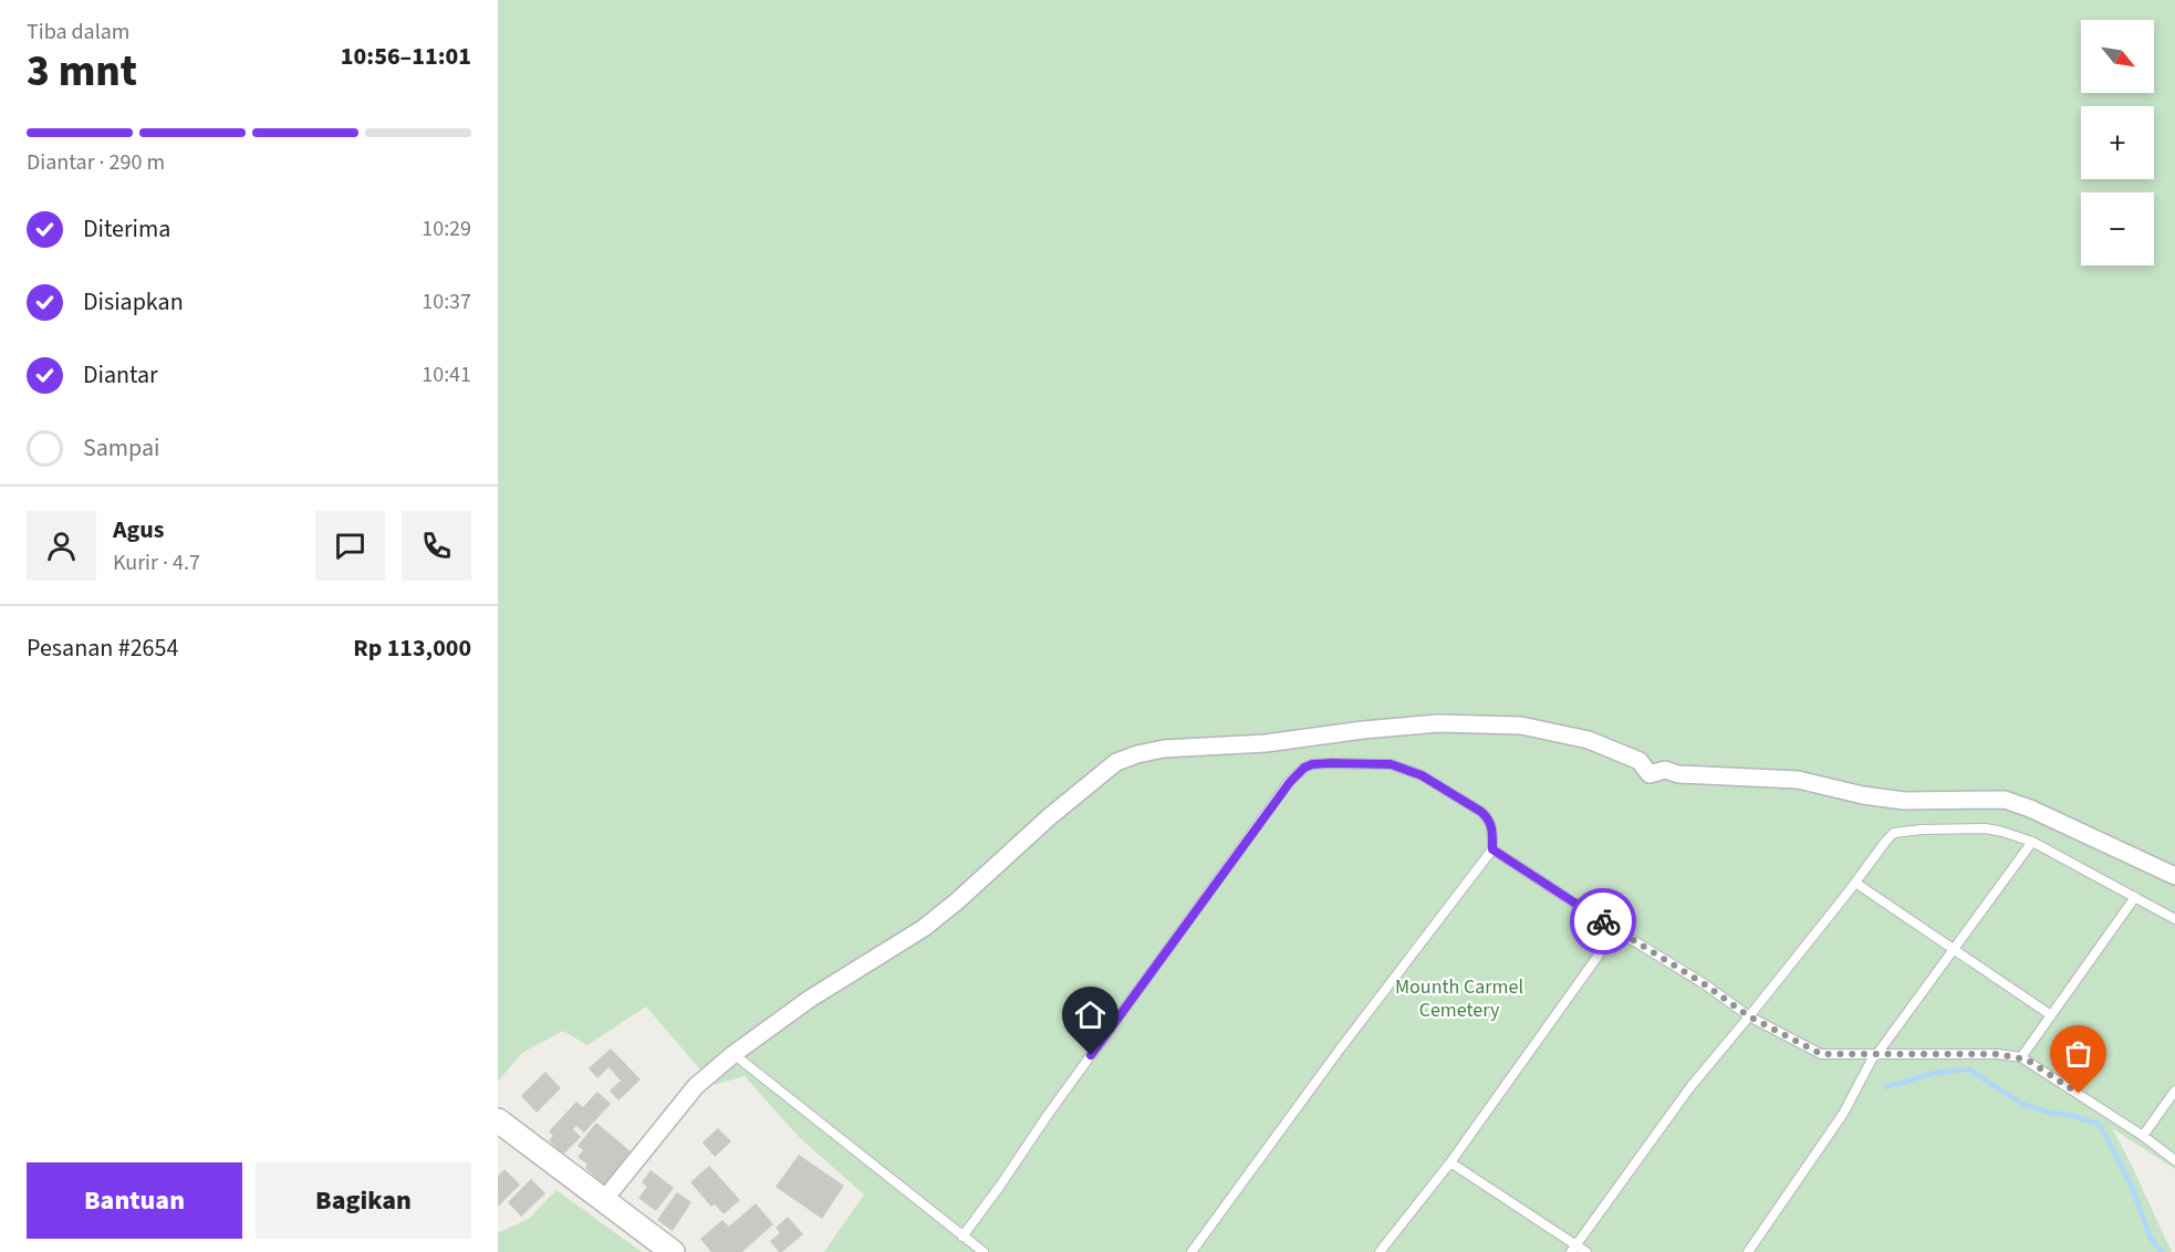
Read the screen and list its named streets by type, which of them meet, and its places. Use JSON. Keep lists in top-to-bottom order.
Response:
{
  "parks": ["Mounth Carmel Cemetery"],
  "north": "bottom right",
  "page": {
    "heading": ["3 mnt", "Tiba dalam", "10:56–11:01"],
    "panel": [
      "Agus",
      "Kurir · 4.7",
      "Pesanan #2654",
      "Rp 113,000"
    ],
    "map_buttons": ["+", "−"],
    "bar": "Diantar · 290 m",
    "list": [
      ["Diterima", "10:29"],
      ["Disiapkan", "10:37"],
      ["Diantar", "10:41"],
      "Sampai"
    ],
    "buttons": ["Bantuan", "Bagikan"]
  }
}
